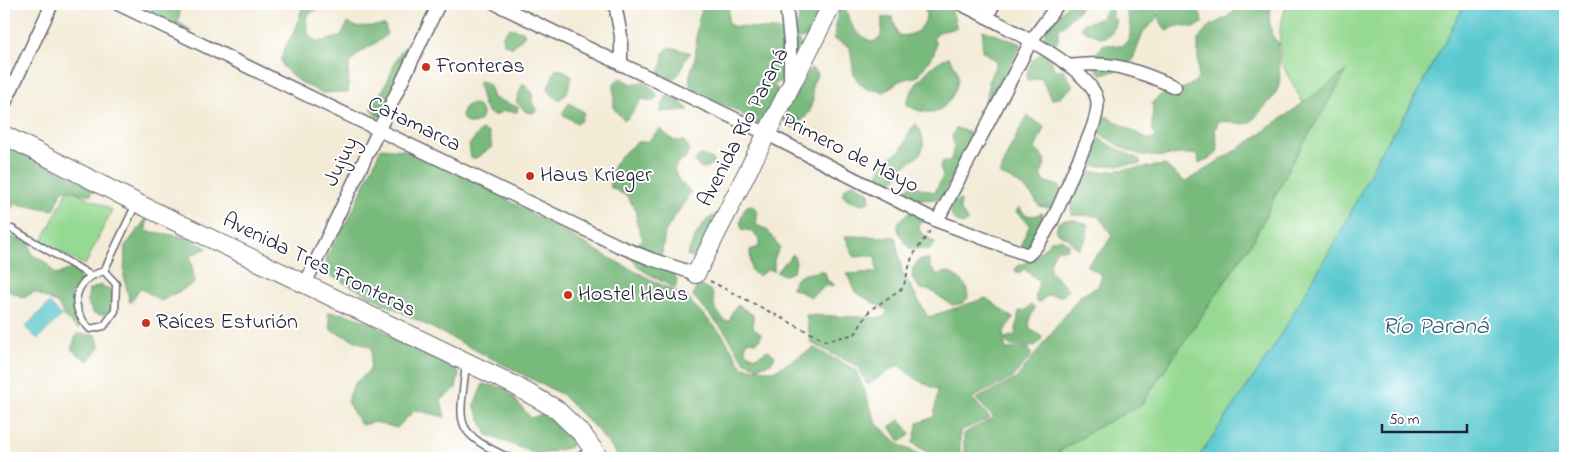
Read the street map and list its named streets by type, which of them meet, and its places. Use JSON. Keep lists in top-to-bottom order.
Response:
{
  "streets": {
    "main road": ["Avenida Río Paraná", "Avenida Tres Fronteras"],
    "street": ["Catamarca", "Primero de Mayo", "Jujuy"]
  },
  "crossings": [
    ["Catamarca", "Avenida Río Paraná"],
    ["Catamarca", "Jujuy"],
    ["Avenida Río Paraná", "Primero de Mayo"],
    ["Jujuy", "Avenida Tres Fronteras"]
  ],
  "water": ["Río Paraná"],
  "places": [
    "Fronteras",
    "Haus Krieger",
    "Hostel Haus",
    "Raíces Esturión"
  ],
  "scale_bar": "50 m"
}
